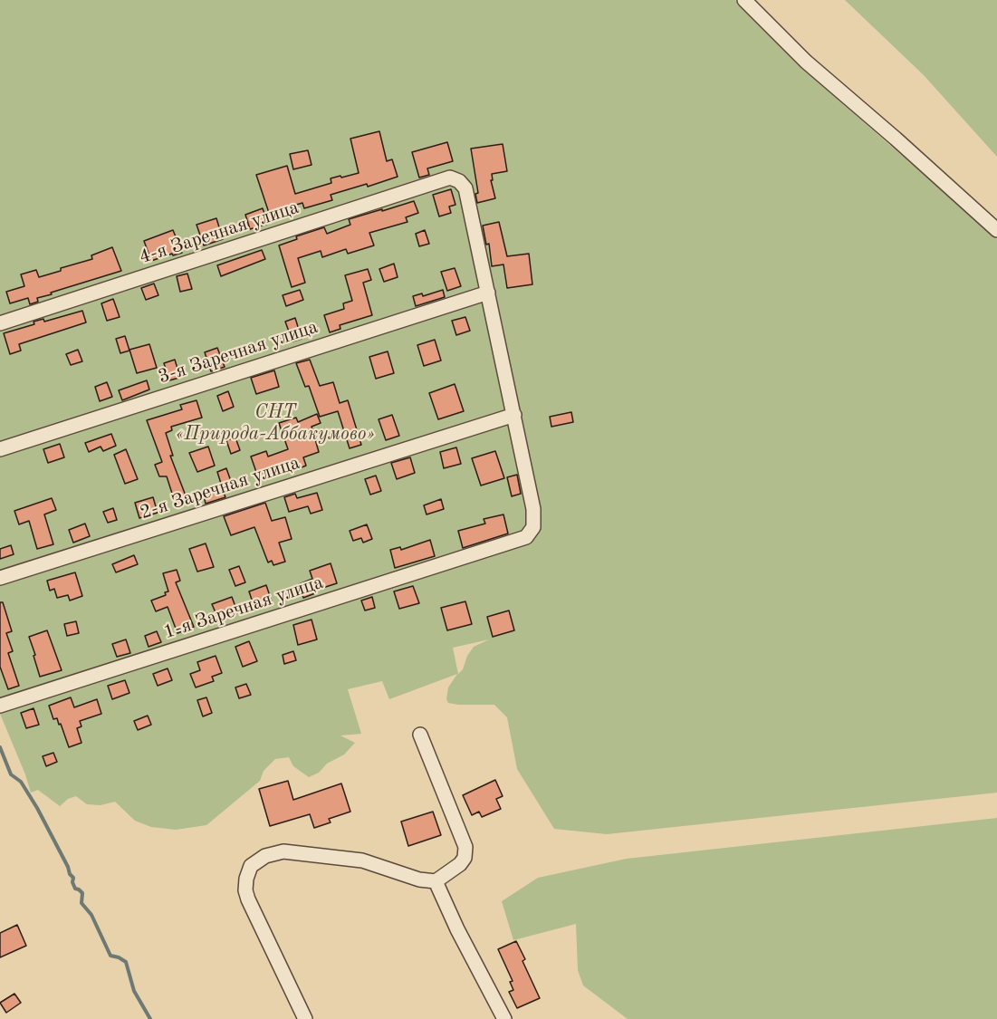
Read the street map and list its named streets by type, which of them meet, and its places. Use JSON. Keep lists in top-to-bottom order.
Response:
{
  "streets": {
    "street": [
      "4-я Заречная улица",
      "3-я Заречная улица",
      "2-я Заречная улица",
      "1-я Заречная улица"
    ]
  },
  "crossings": [
    ["4-я Заречная улица", "1-я Заречная улица"],
    ["3-я Заречная улица", "1-я Заречная улица"],
    ["2-я Заречная улица", "1-я Заречная улица"]
  ],
  "parks": ["СНТ «Природа-Аббакумово»"]
}
